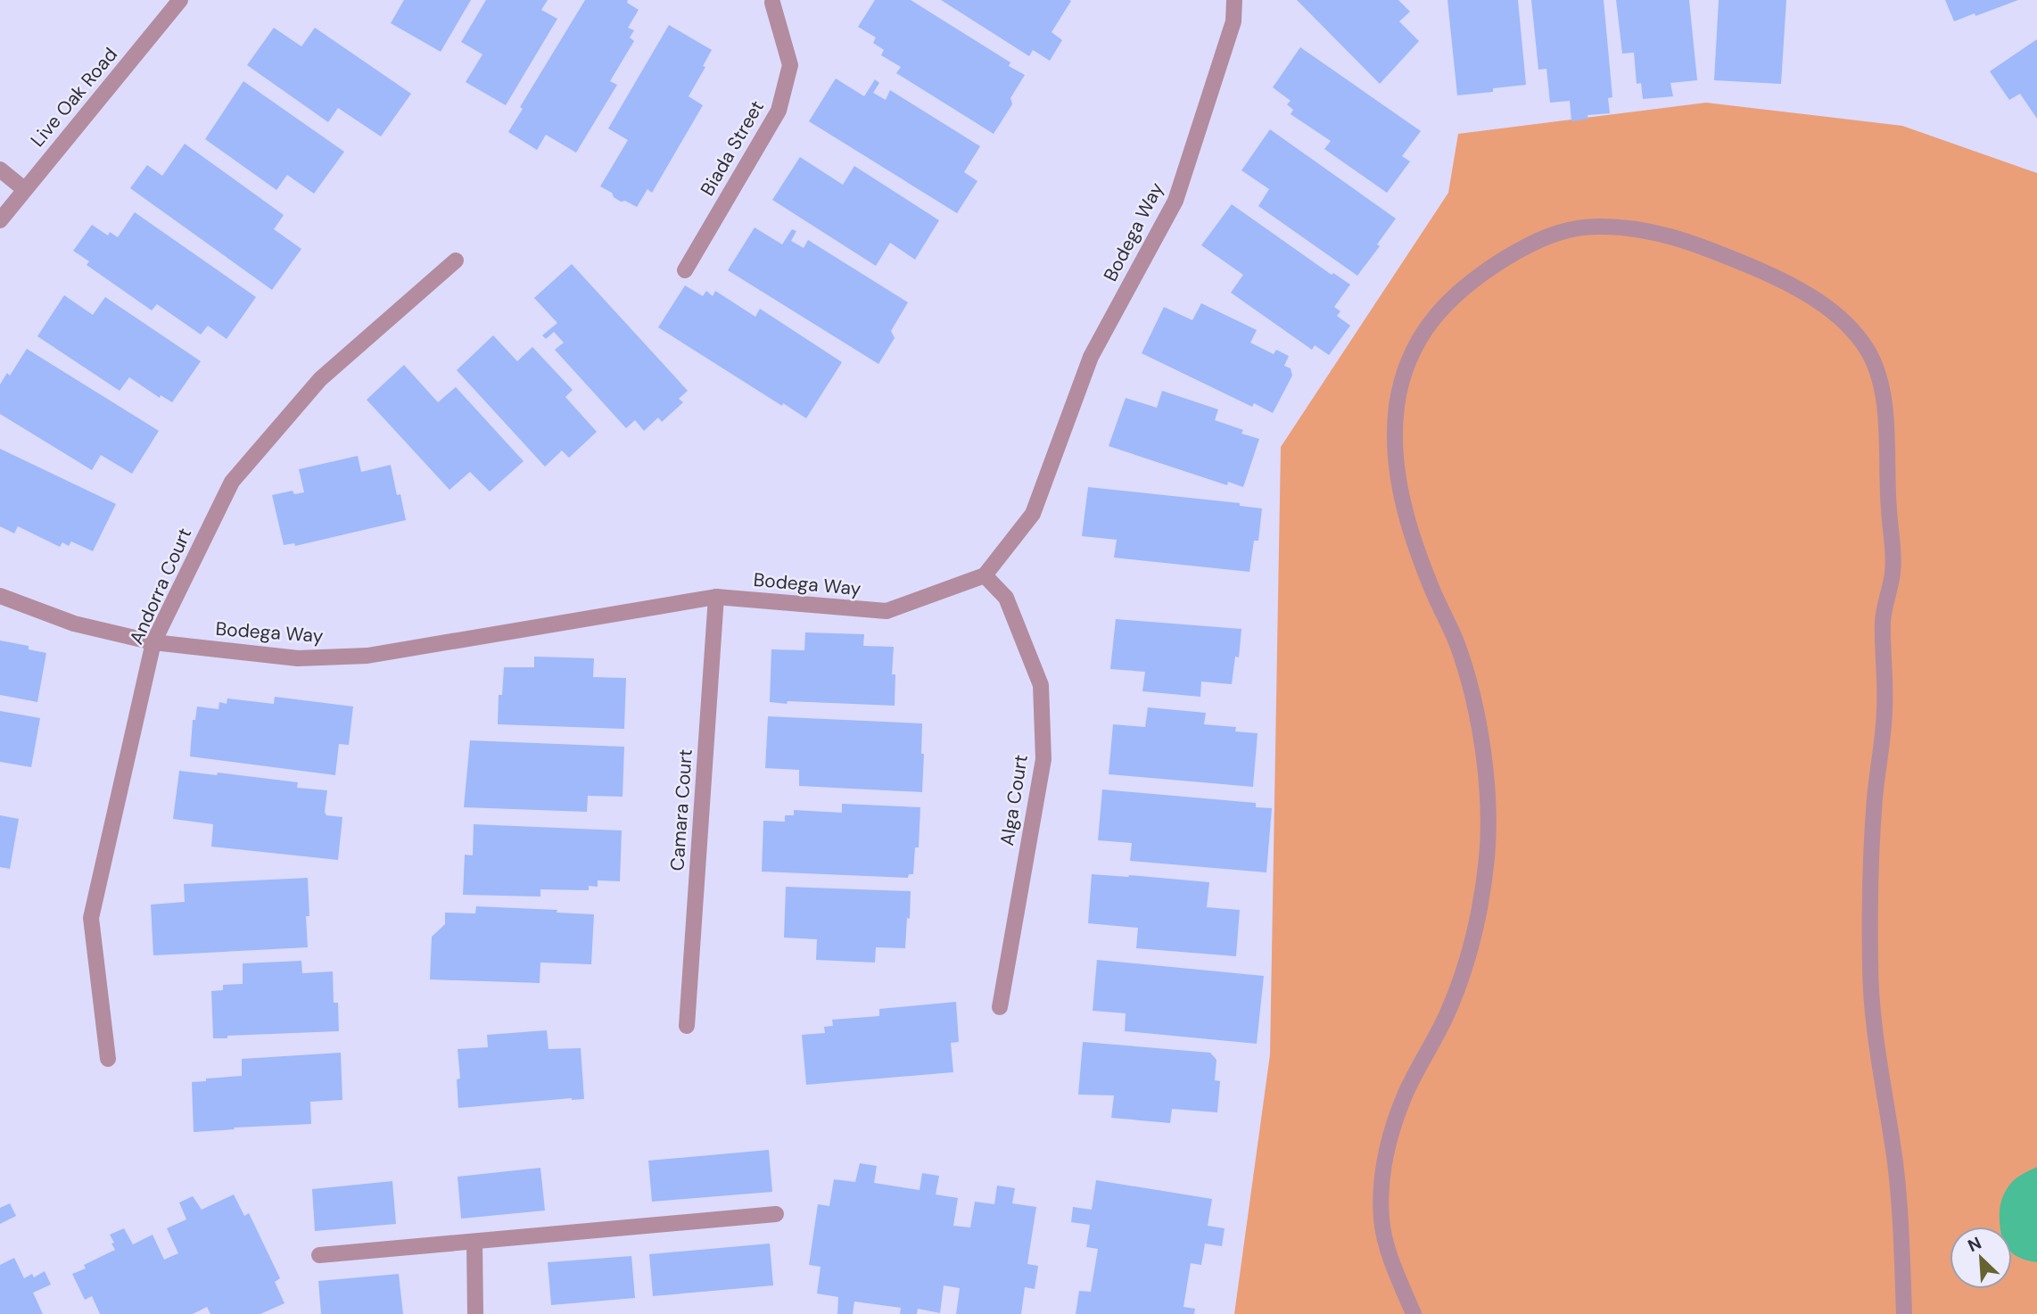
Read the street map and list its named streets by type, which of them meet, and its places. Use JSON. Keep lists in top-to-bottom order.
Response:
{
  "streets": {
    "street": [
      "Live Oak Road",
      "Biada Street",
      "Bodega Way",
      "Andorra Court",
      "Alga Court",
      "Camara Court"
    ]
  },
  "crossings": [
    ["Bodega Way", "Andorra Court"],
    ["Bodega Way", "Alga Court"],
    ["Bodega Way", "Camara Court"]
  ],
  "north": "top left"
}
